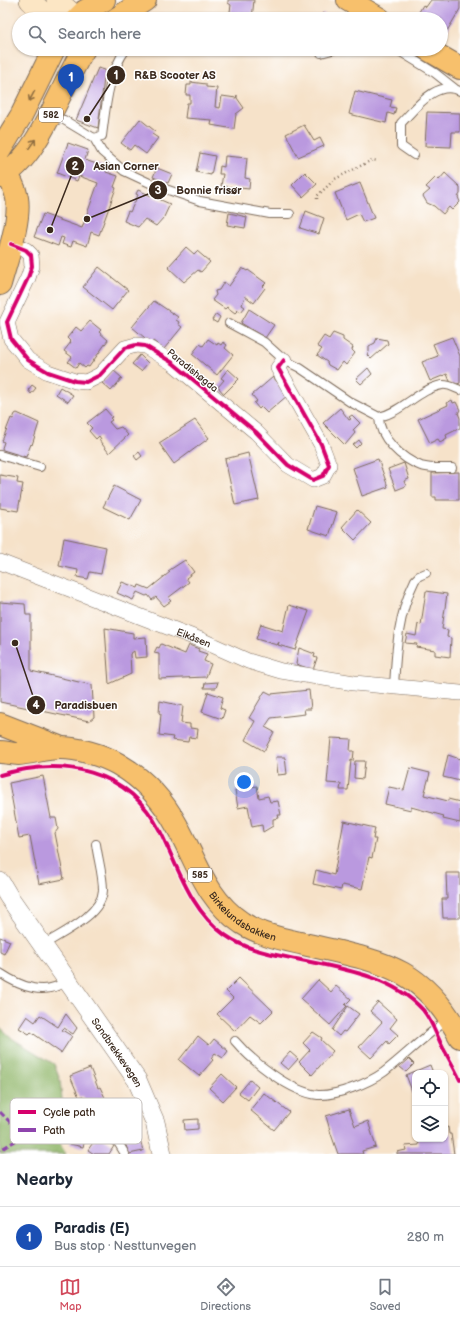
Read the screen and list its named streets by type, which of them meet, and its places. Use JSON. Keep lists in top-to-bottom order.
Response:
{
  "streets": {
    "main road": ["582", "585", "Birkelundsbakken"],
    "street": ["Paradishøgda", "Eikåsen", "Sandbrekkevegen"]
  },
  "places": [
    "R&B Scooter AS",
    "Bonnie frisør",
    "Asian Corner",
    "Paradisbuen"
  ],
  "legend": ["Cycle path", "Path"],
  "page": {
    "search": "Search here",
    "pins": "1",
    "heading": "Nearby",
    "list": [
      {
        "mark": "1",
        "name": "Paradis (E)",
        "note": "Bus stop · Nesttunvegen",
        "value": "280 m"
      }
    ],
    "nav": ["Map", "Directions", "Saved"]
  }
}
